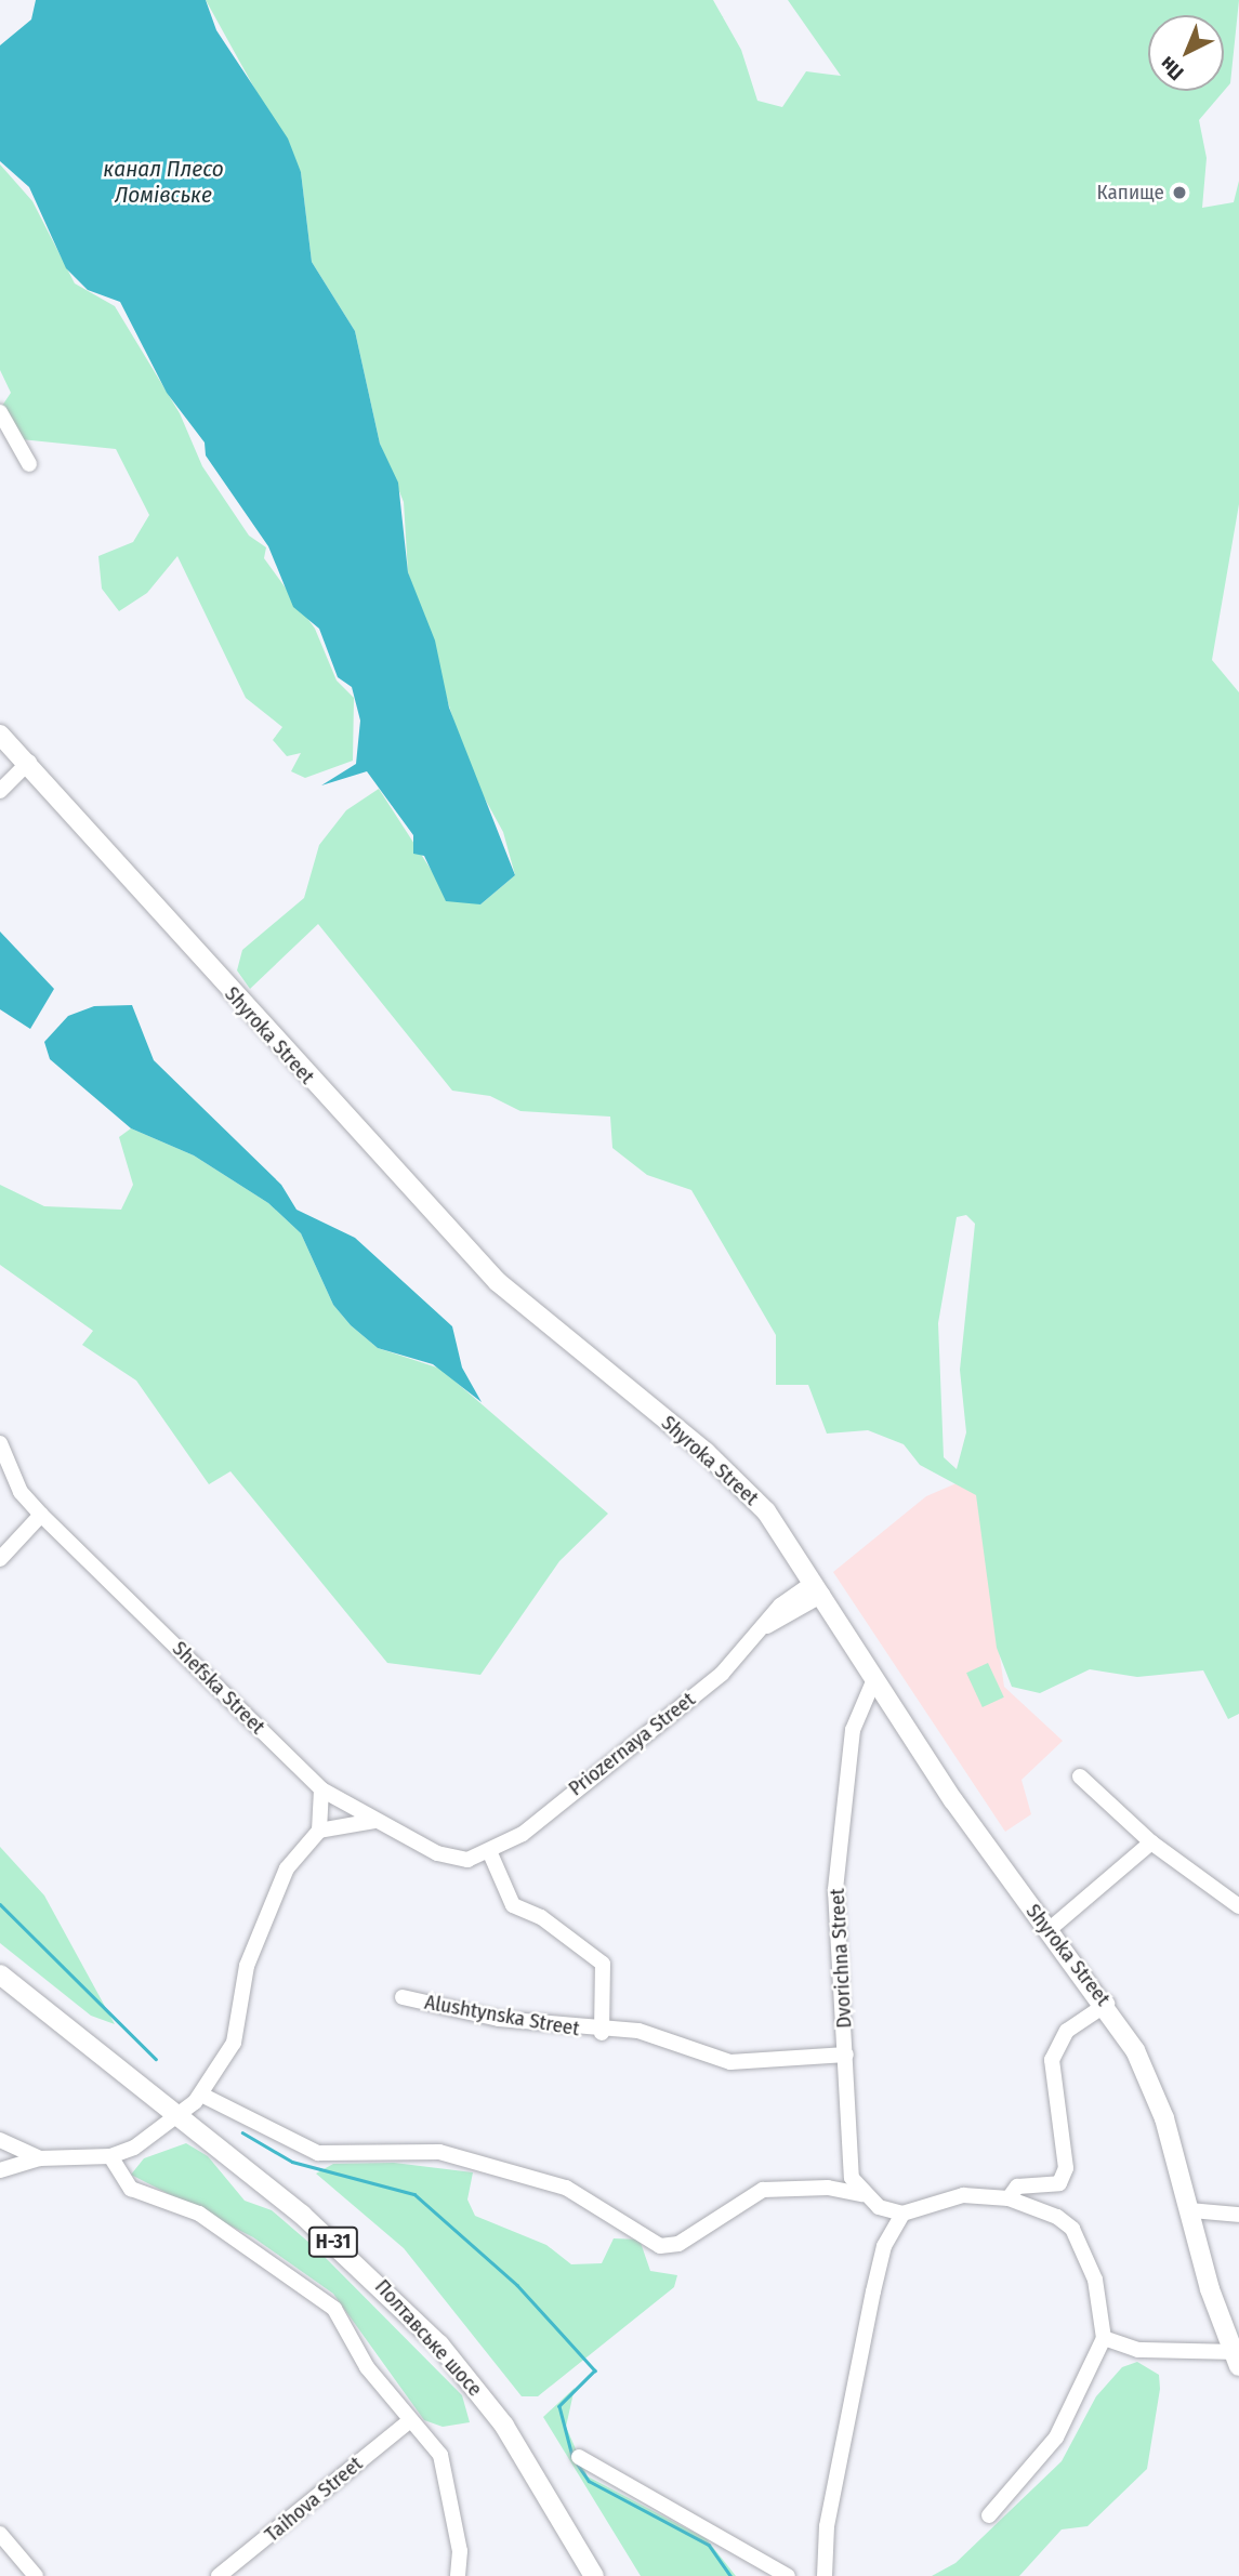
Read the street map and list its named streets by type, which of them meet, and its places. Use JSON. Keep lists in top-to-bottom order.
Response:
{
  "streets": {
    "main road": ["Shyroka Street", "Н-31", "Полтавське шосе"],
    "street": [
      "Shefska Street",
      "Priozernaya Street",
      "Dvorichna Street",
      "Alushtynska Street",
      "Taihova Street"
    ]
  },
  "crossings": [
    ["Shyroka Street", "Priozernaya Street"],
    ["Shyroka Street", "Dvorichna Street"],
    ["Shefska Street", "Priozernaya Street"],
    ["Shefska Street", "Alushtynska Street"],
    ["Priozernaya Street", "Alushtynska Street"],
    ["Dvorichna Street", "Alushtynska Street"]
  ],
  "water": ["канал Плесо Ломівське"],
  "places": ["Капище"],
  "north": "bottom left"
}
